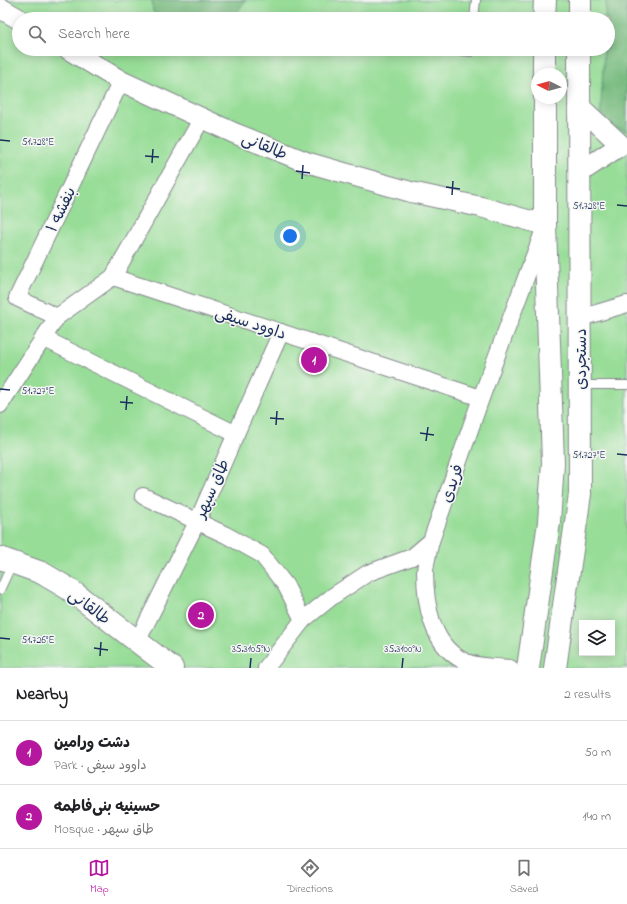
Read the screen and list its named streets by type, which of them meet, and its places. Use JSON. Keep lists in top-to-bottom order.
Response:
{
  "streets": {
    "main road": ["طالقانی", "دستجردی"],
    "street": [
      "بنفشه ۱",
      "داوود سیفی",
      "فریدی",
      "طاق سپهر"
    ]
  },
  "crossings": [
    ["طالقانی", "بنفشه ۱"],
    ["طالقانی", "دستجردی"],
    ["طالقانی", "فریدی"],
    ["طالقانی", "طاق سپهر"],
    ["داوود سیفی", "فریدی"],
    ["داوود سیفی", "طاق سپهر"],
    ["دستجردی", "فریدی"]
  ],
  "north": "left",
  "page": {
    "search": "Search here",
    "pins": ["1", "2"],
    "heading": ["Nearby", "2 results"],
    "list": [
      {
        "mark": "1",
        "name": "دشت ورامین",
        "note": "Park · داوود سیفی",
        "value": "50 m"
      },
      {
        "mark": "2",
        "name": "حسینیه بنی‌فاطمه",
        "note": "Mosque · طاق سپهر",
        "value": "140 m"
      }
    ],
    "nav": ["Map", "Directions", "Saved"]
  },
  "coordinates": [
    "51.728°E",
    "51.727°E",
    "51.726°E",
    "35.3105°N",
    "35.3100°N"
  ]
}
